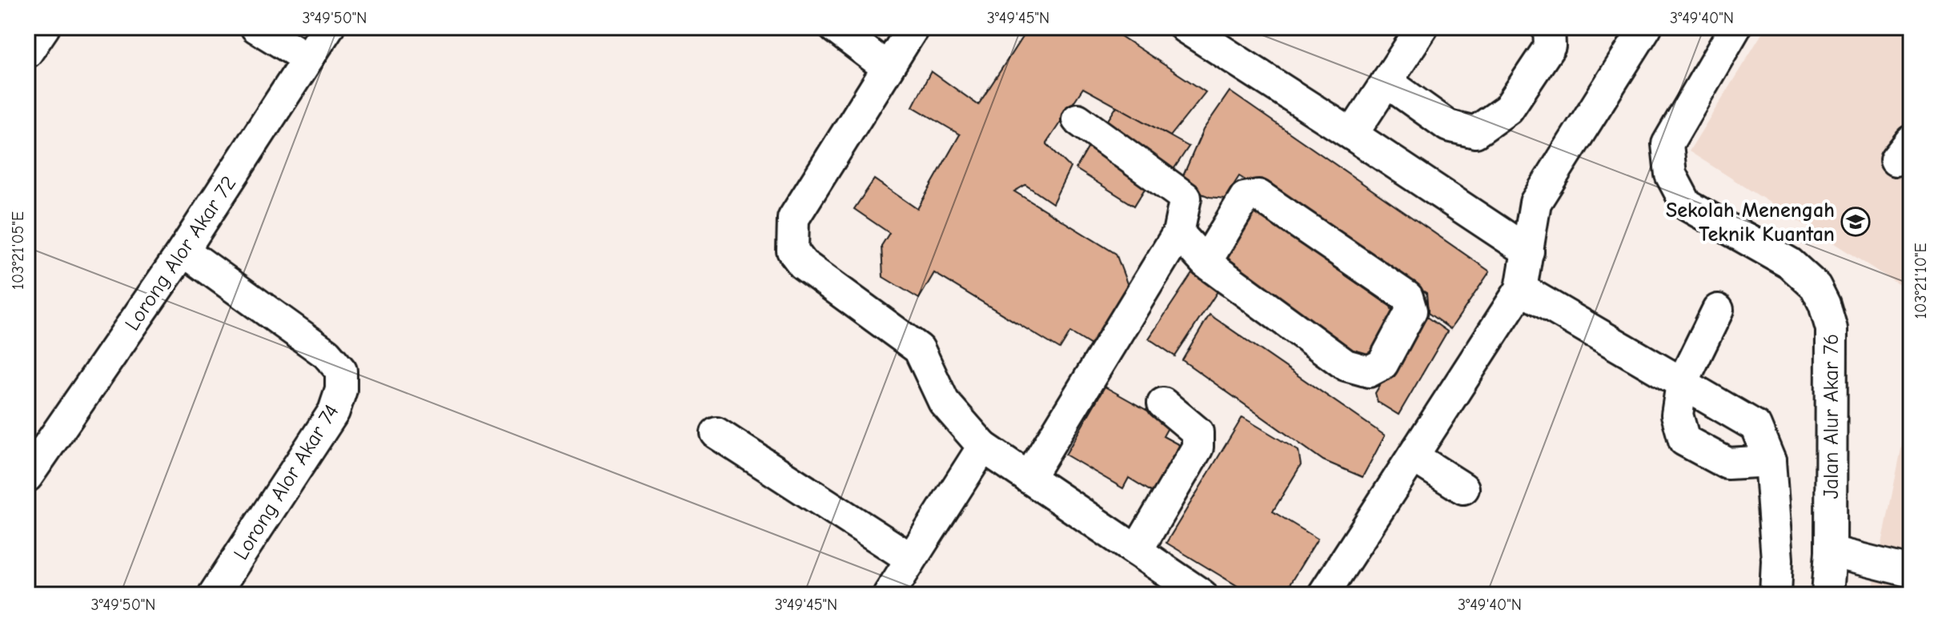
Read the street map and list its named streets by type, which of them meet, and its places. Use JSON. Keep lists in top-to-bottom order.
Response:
{
  "streets": {
    "street": ["Lorong Alor Akar 72", "Jalan Alur Akar 76", "Lorong Alor Akar 74"]
  },
  "crossings": [
    ["Lorong Alor Akar 72", "Lorong Alor Akar 74"]
  ],
  "places": {
    "school or university": ["Sekolah Menengah Teknik Kuantan"]
  },
  "coordinates": [
    "3°49'50\"N",
    "3°49'45\"N",
    "3°49'40\"N",
    "103°21'05\"E",
    "103°21'10\"E"
  ]
}
